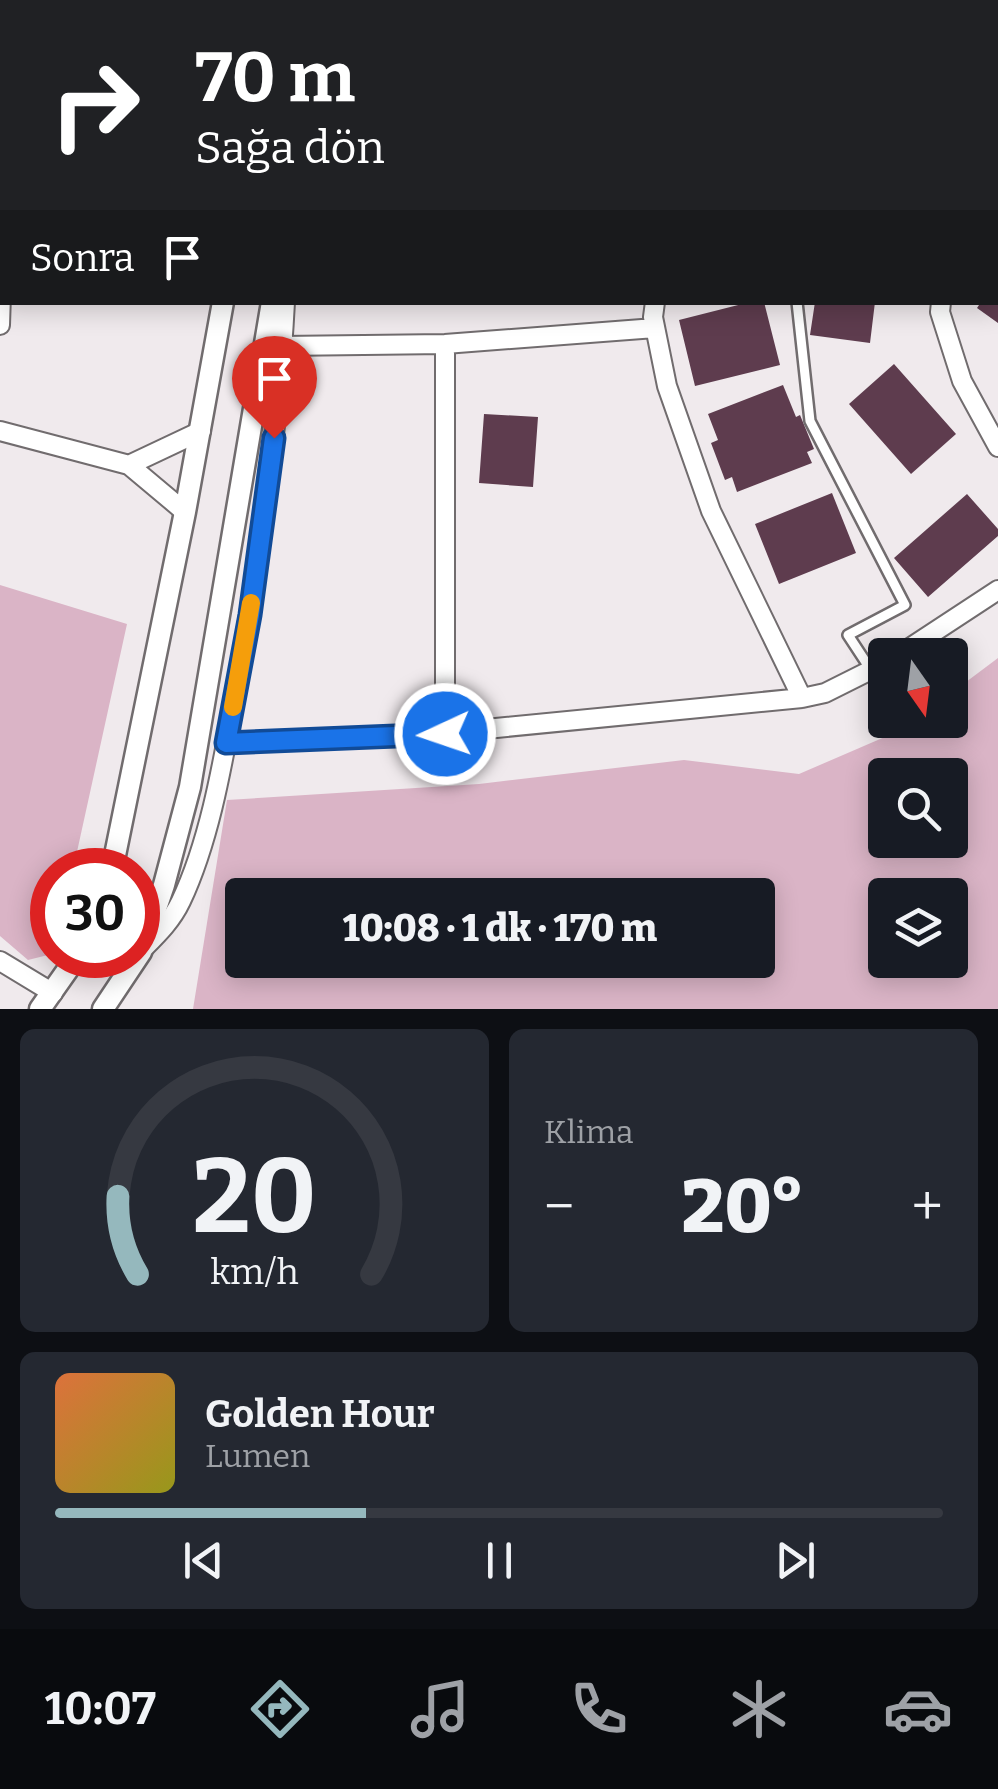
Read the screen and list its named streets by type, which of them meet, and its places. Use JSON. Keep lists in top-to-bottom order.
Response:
{
  "north": "bottom",
  "page": {
    "turn": ["70 m", "Sağa dön"],
    "then": "Sonra",
    "limit": "30",
    "trip": "10:08 · 1 dk · 170 m",
    "tile": "Klima",
    "heat": ["−", "20°", "+"],
    "song": ["Golden Hour", "Lumen"],
    "tabs": "10:07",
    "gauge": ["20", "km/h"]
  }
}
